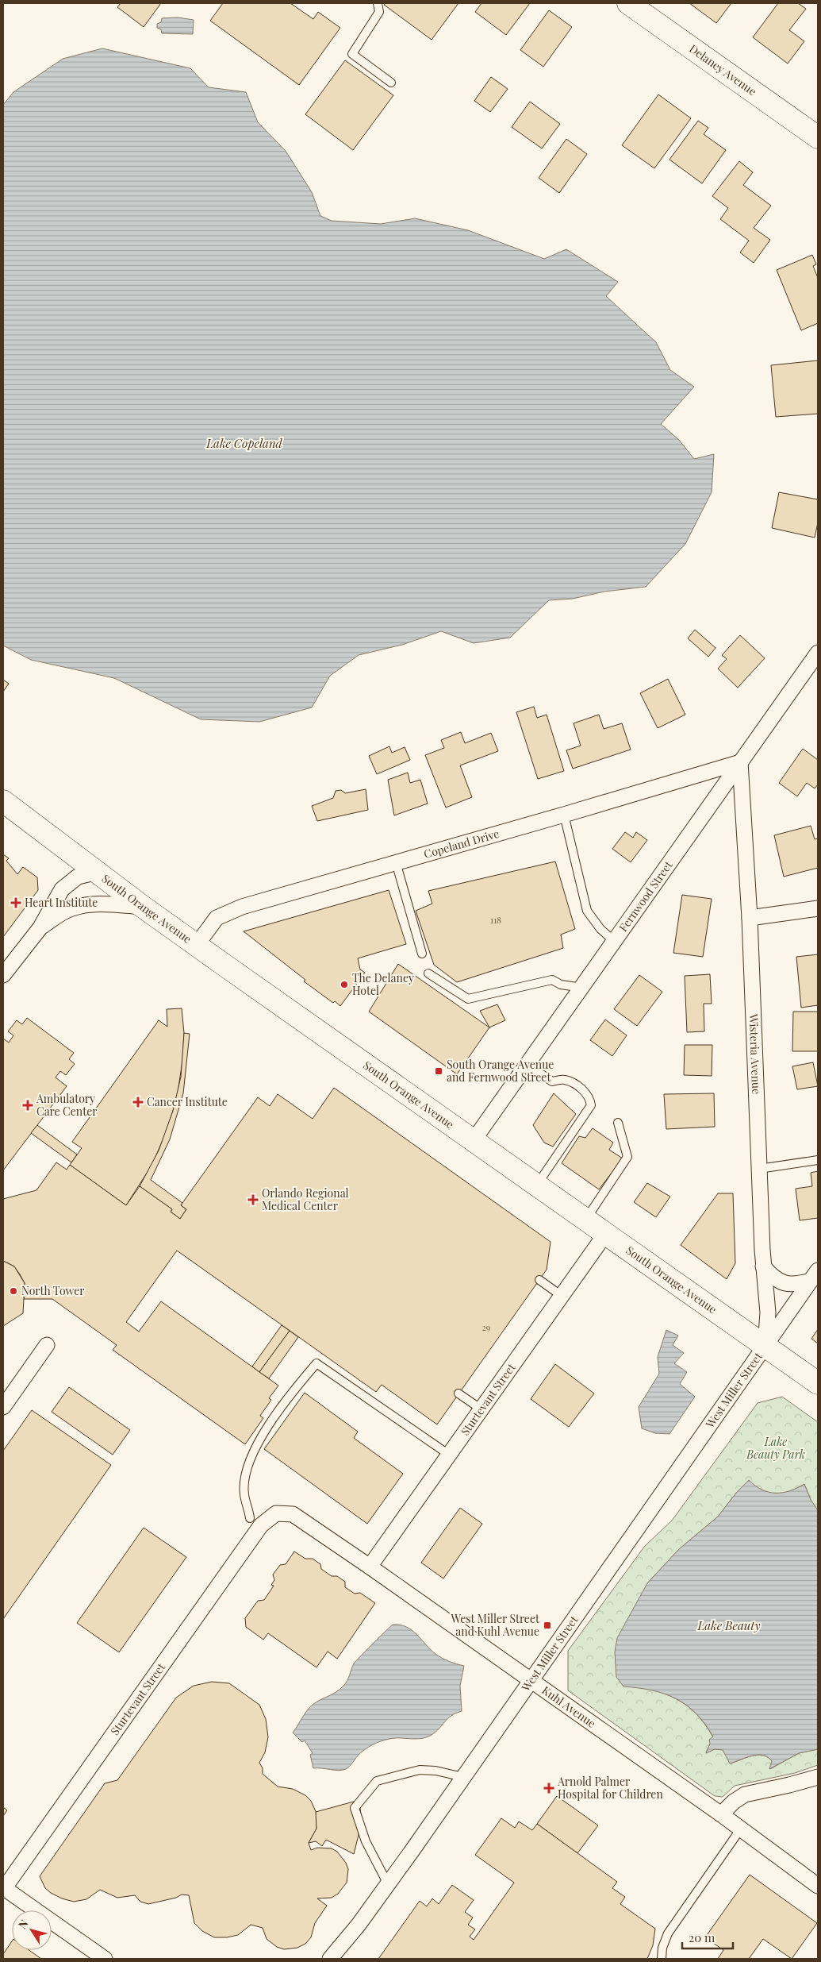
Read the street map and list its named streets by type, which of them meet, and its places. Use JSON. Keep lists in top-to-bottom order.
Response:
{
  "streets": {
    "main road": ["Delaney Avenue", "South Orange Avenue"],
    "street": [
      "Copeland Drive",
      "Fernwood Street",
      "Wisteria Avenue",
      "West Miller Street",
      "Sturtevant Street",
      "Kuhl Avenue"
    ]
  },
  "crossings": [
    ["Copeland Drive", "Fernwood Street"],
    ["Copeland Drive", "South Orange Avenue"],
    ["Copeland Drive", "Wisteria Avenue"],
    ["Fernwood Street", "South Orange Avenue"],
    ["Fernwood Street", "Wisteria Avenue"],
    ["South Orange Avenue", "Wisteria Avenue"],
    ["South Orange Avenue", "West Miller Street"],
    ["South Orange Avenue", "Sturtevant Street"],
    ["Wisteria Avenue", "West Miller Street"],
    ["West Miller Street", "Kuhl Avenue"],
    ["Sturtevant Street", "Kuhl Avenue"]
  ],
  "water": ["Lake Copeland", "Lake Beauty"],
  "parks": ["Lake Beauty Park"],
  "places": {
    "health": [
      "Heart Institute",
      "Cancer Institute",
      "Ambulatory Care Center",
      "Orlando Regional Medical Center",
      "Arnold Palmer Hospital for Children"
    ],
    "other": ["The Delaney Hotel", "North Tower"],
    "transit": ["South Orange Avenue and Fernwood Street", "West Miller Street and Kuhl Avenue"]
  },
  "house_numbers": ["118", "29"],
  "scale_bar": "20 m",
  "north": "top left"
}
